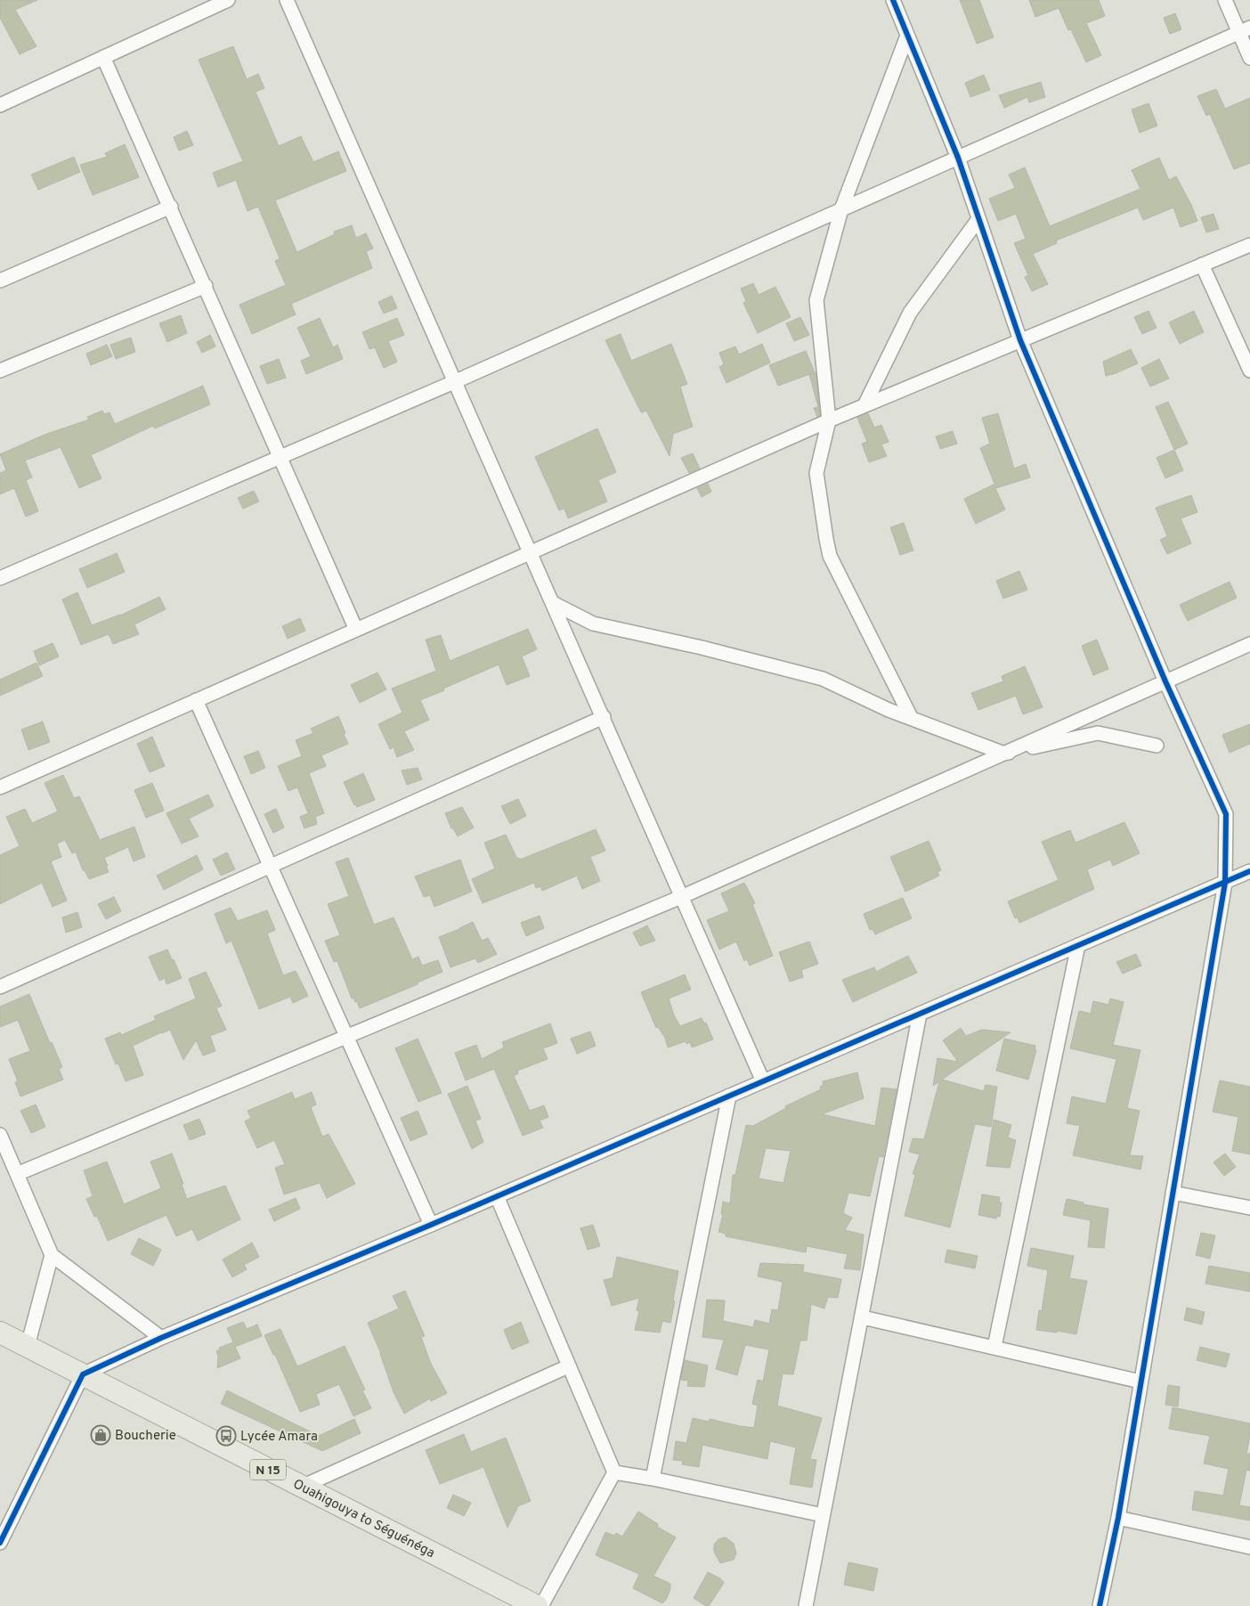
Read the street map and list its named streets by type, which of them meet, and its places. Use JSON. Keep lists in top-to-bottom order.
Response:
{
  "streets": {
    "main road": ["N 15", "Ouahigouya to Séguénéga"]
  },
  "places": {
    "shop": ["Boucherie"],
    "bus stop": ["Lycée Amara"]
  }
}
